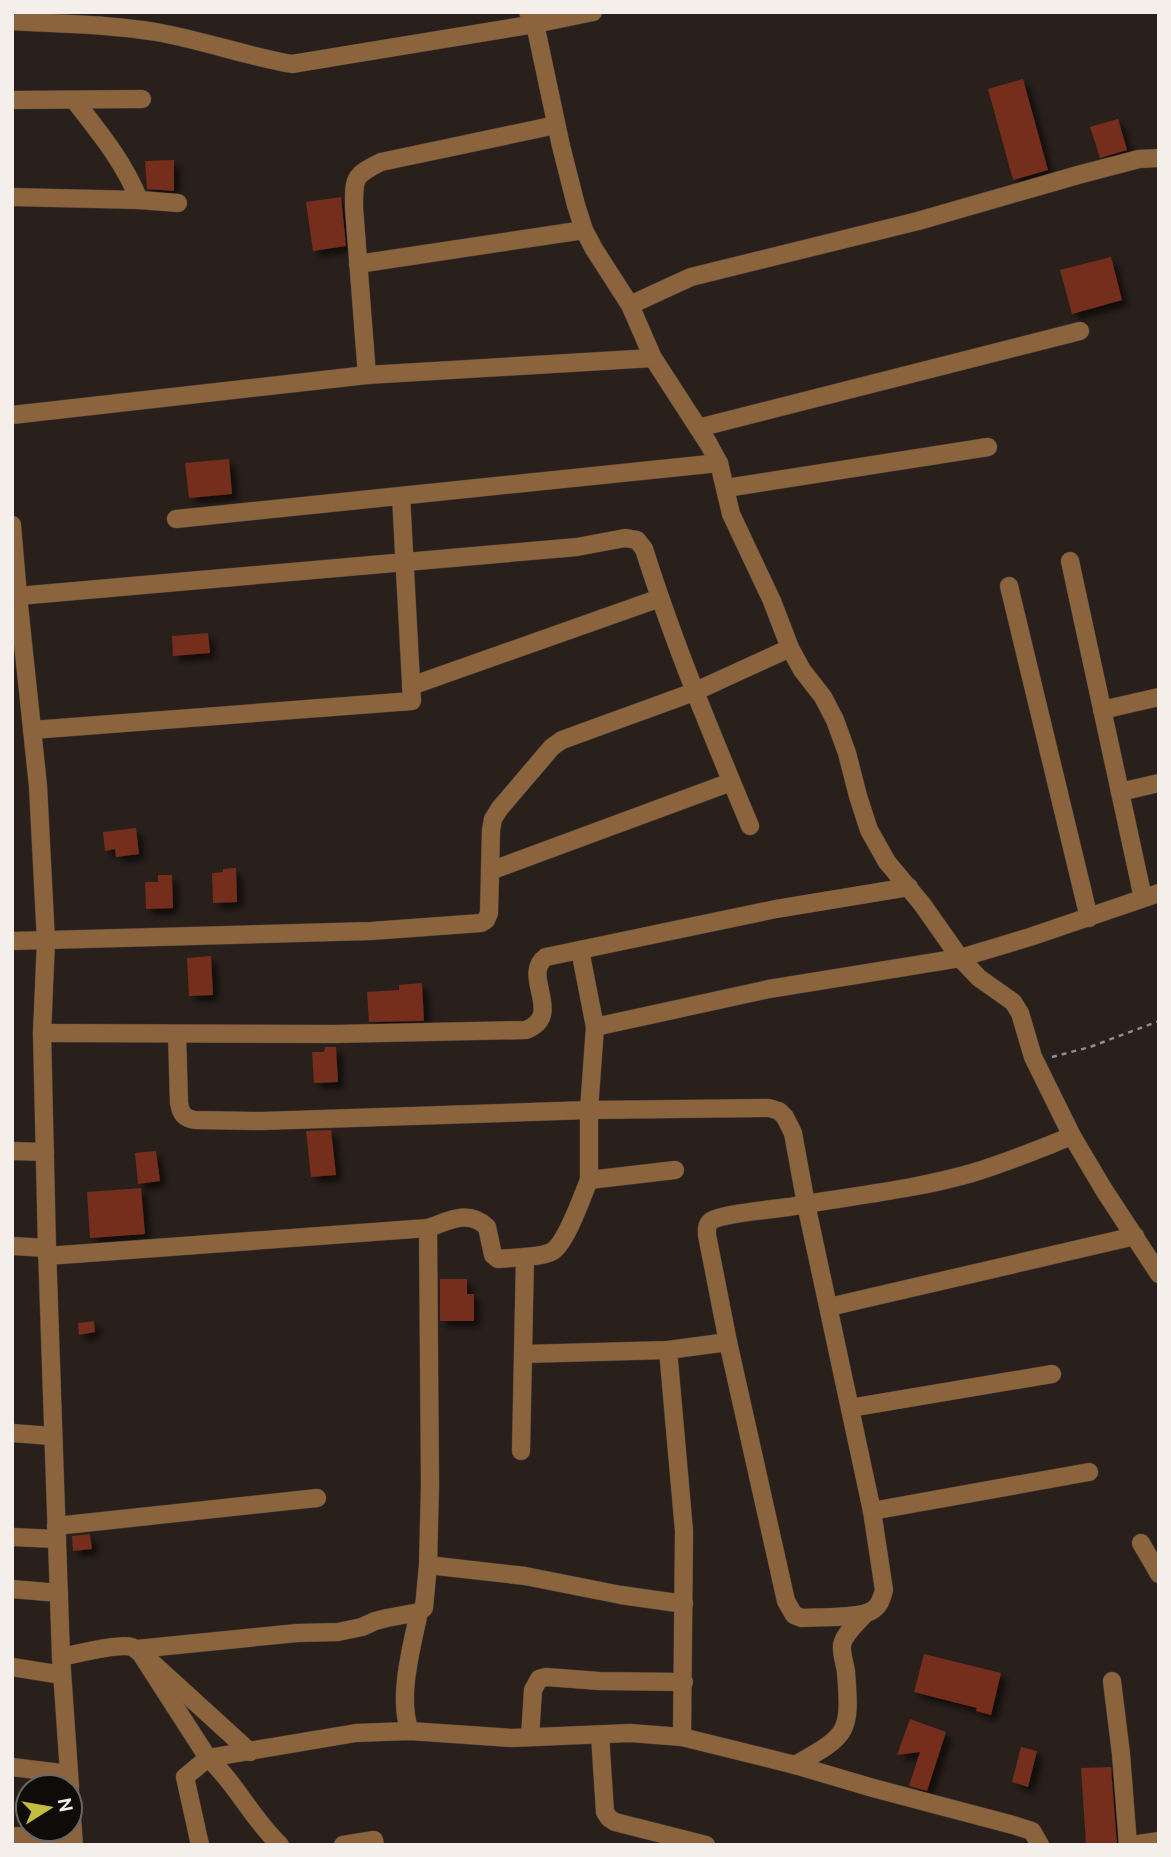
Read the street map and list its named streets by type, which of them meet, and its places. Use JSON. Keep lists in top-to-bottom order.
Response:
{
  "north": "right"
}
